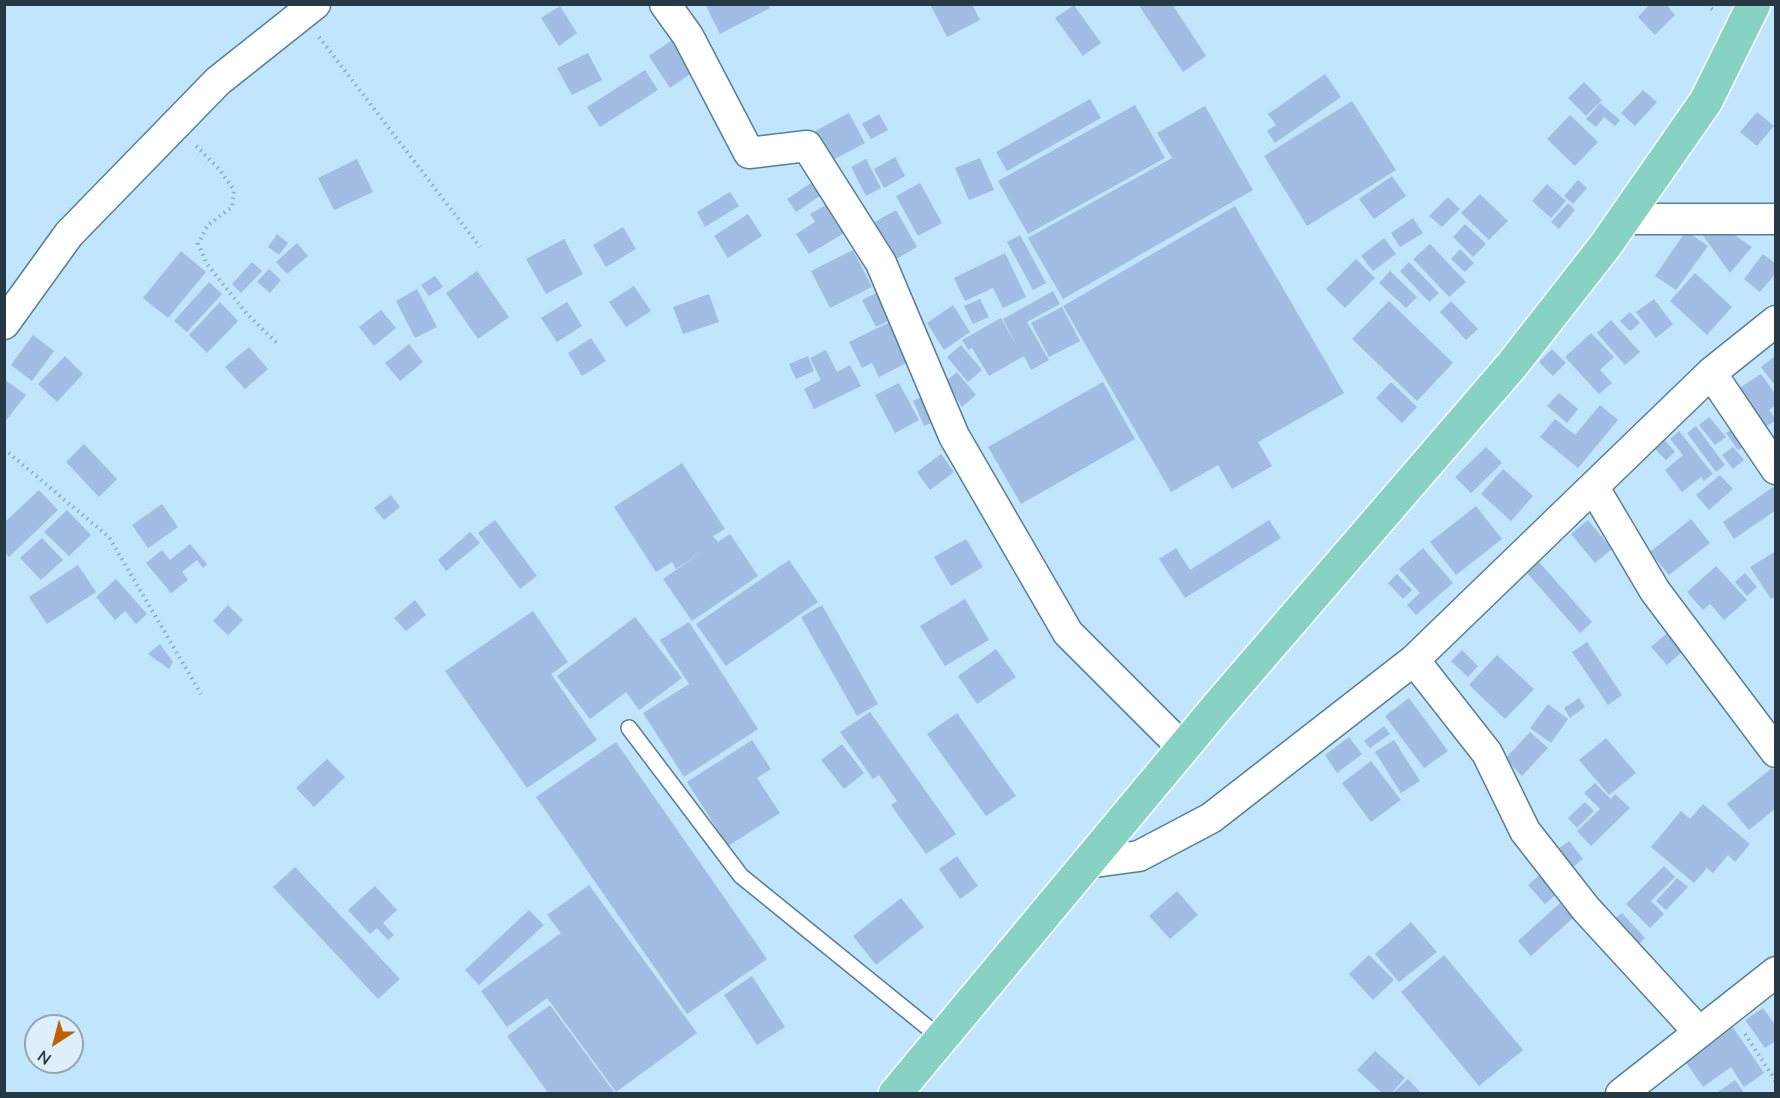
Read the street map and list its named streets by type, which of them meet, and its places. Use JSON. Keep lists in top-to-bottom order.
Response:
{
  "north": "bottom left"
}
